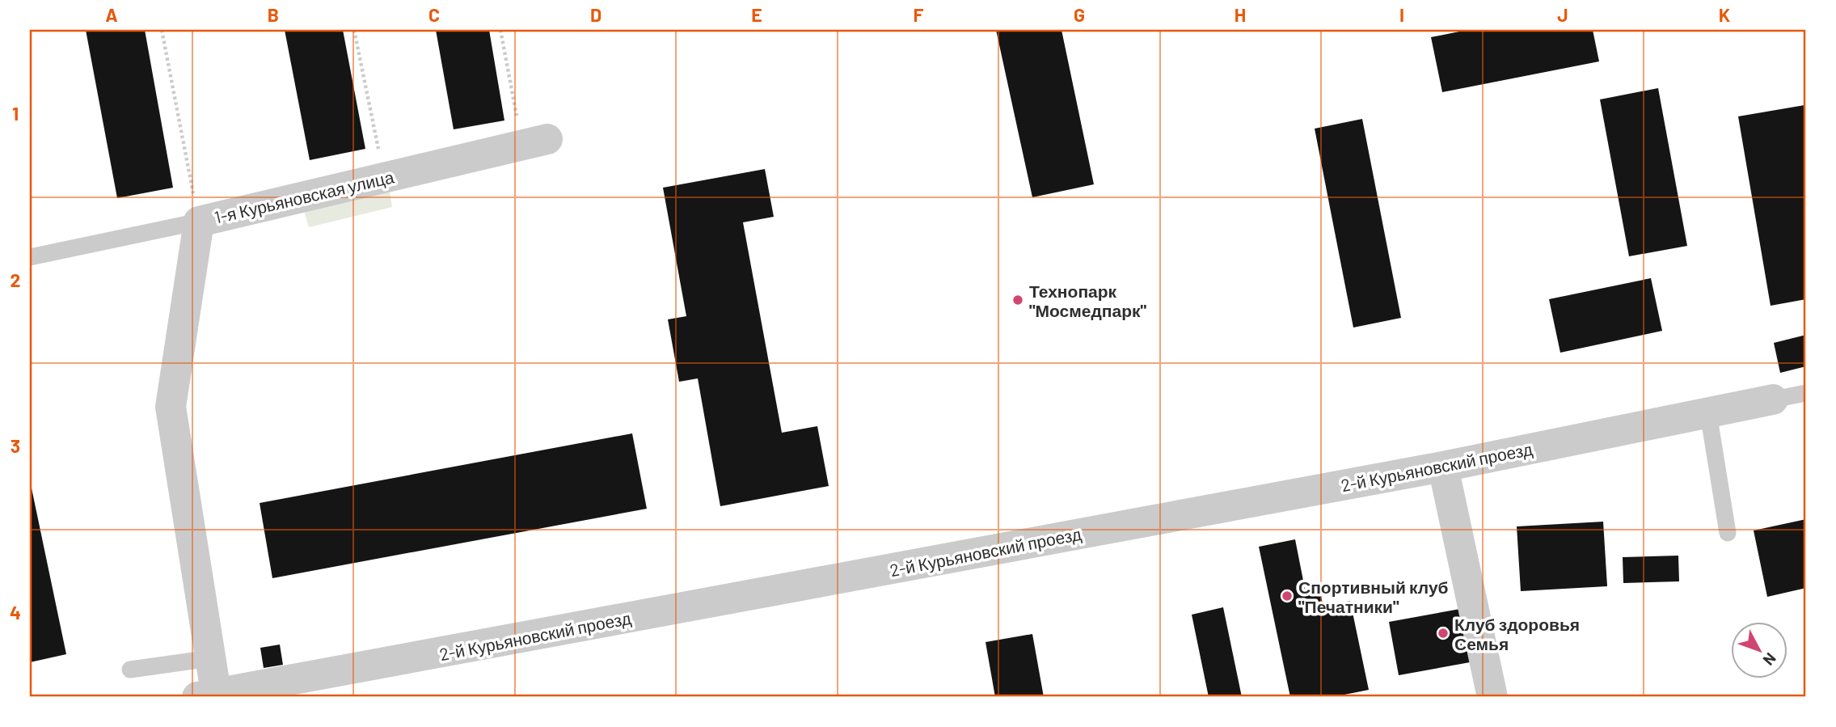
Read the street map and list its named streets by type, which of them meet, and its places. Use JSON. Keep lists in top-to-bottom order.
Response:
{
  "streets": {
    "street": ["1-я Курьяновская улица", "2-й Курьяновский проезд"]
  },
  "crossings": [
    ["1-я Курьяновская улица", "2-й Курьяновский проезд"]
  ],
  "places": ["Технопарк \"Мосмедпарк\"", "Спортивный клуб \"Печатники\"", "Клуб здоровья Семья"],
  "north": "bottom right",
  "grid": {
    "columns": [
      "A",
      "B",
      "C",
      "D",
      "E",
      "F",
      "G",
      "H",
      "I",
      "J",
      "K"
    ],
    "rows": [
      "1",
      "2",
      "3",
      "4"
    ]
  }
}
